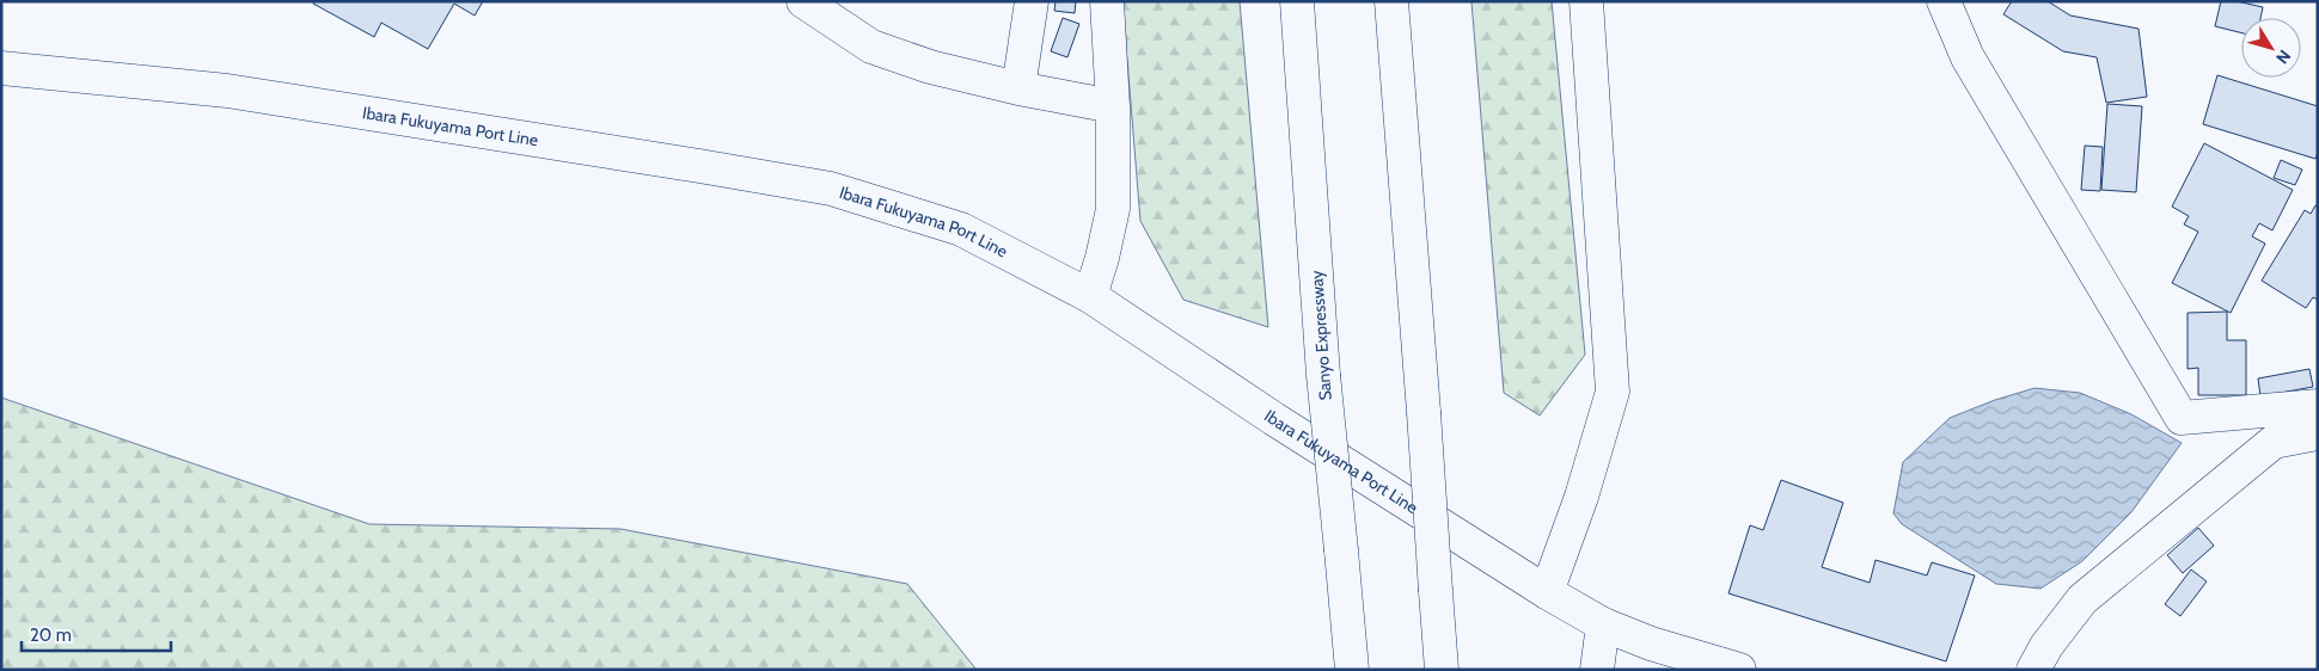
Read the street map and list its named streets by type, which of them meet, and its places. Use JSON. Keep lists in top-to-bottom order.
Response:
{
  "streets": {
    "main road": ["Ibara Fukuyama Port Line", "Sanyo Expressway"]
  },
  "scale_bar": "20 m",
  "north": "bottom right"
}
